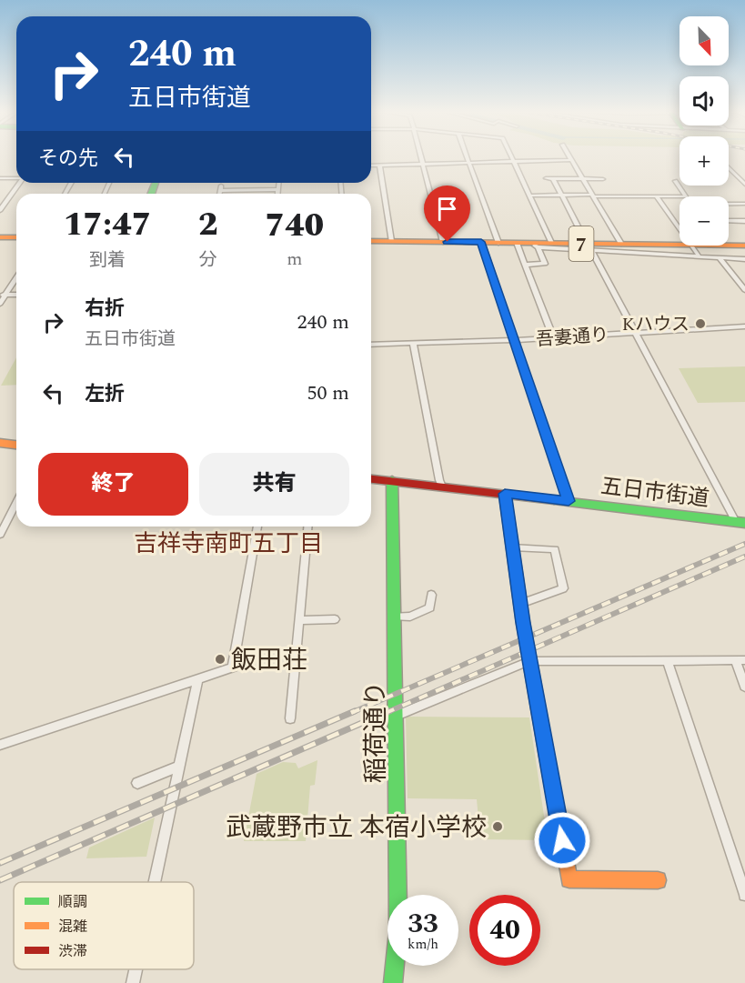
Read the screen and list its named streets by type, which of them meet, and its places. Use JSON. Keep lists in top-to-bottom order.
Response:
{
  "streets": {
    "street": [
      "7",
      "吾妻通り",
      "五日市街道",
      "稲荷通り"
    ]
  },
  "crossings": [
    ["五日市街道", "稲荷通り"]
  ],
  "districts": ["吉祥寺南町五丁目"],
  "places": ["Kハウス", "飯田荘", "武蔵野市立 本宿小学校"],
  "legend": ["順調", "混雑", "渋滞"],
  "north": "bottom right",
  "page": {
    "map_buttons": ["+", "−"],
    "turn": ["240 m", "五日市街道"],
    "then": "その先",
    "eta": [
      "17:47",
      "到着",
      "2",
      "分",
      "740",
      "m"
    ],
    "list": [
      {
        "name": "右折",
        "note": "五日市街道",
        "value": "240 m"
      },
      {
        "name": "左折",
        "value": "50 m"
      }
    ],
    "buttons": ["終了", "共有"],
    "speed": "33 km/h",
    "limit": "40"
  }
}
